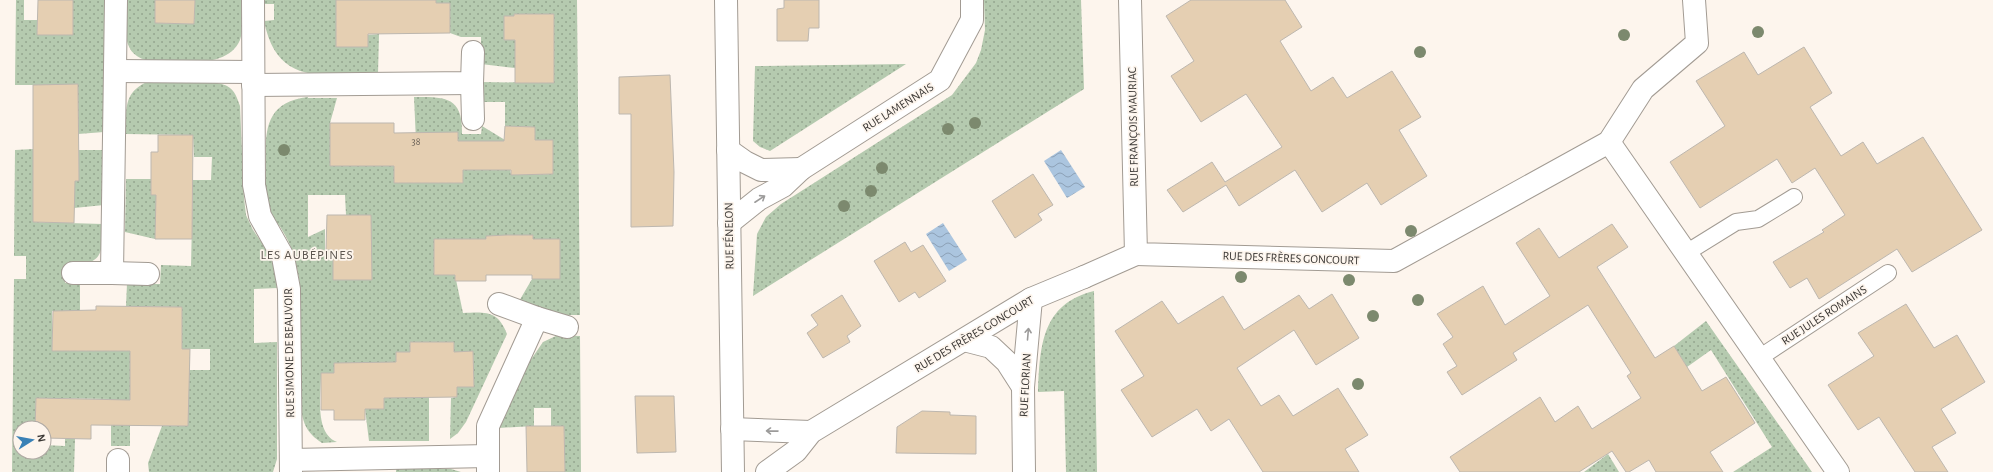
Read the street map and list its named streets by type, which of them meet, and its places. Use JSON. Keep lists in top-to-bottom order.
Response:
{
  "streets": {
    "street": [
      "RUE LAMENNAIS",
      "RUE FRANÇOIS MAURIAC",
      "RUE FÉNELON",
      "RUE DES FRÈRES GONCOURT",
      "RUE SIMONE DE BEAUVOIR",
      "RUE FLORIAN"
    ],
    "lane": ["RUE JULES ROMAINS"]
  },
  "crossings": [
    ["RUE LAMENNAIS", "RUE FÉNELON"],
    ["RUE FRANÇOIS MAURIAC", "RUE DES FRÈRES GONCOURT"],
    ["RUE DES FRÈRES GONCOURT", "RUE FLORIAN"]
  ],
  "one_way": ["RUE FLORIAN"],
  "districts": ["LES AUBÉPINES"],
  "house_numbers": ["38"],
  "north": "right"
}
